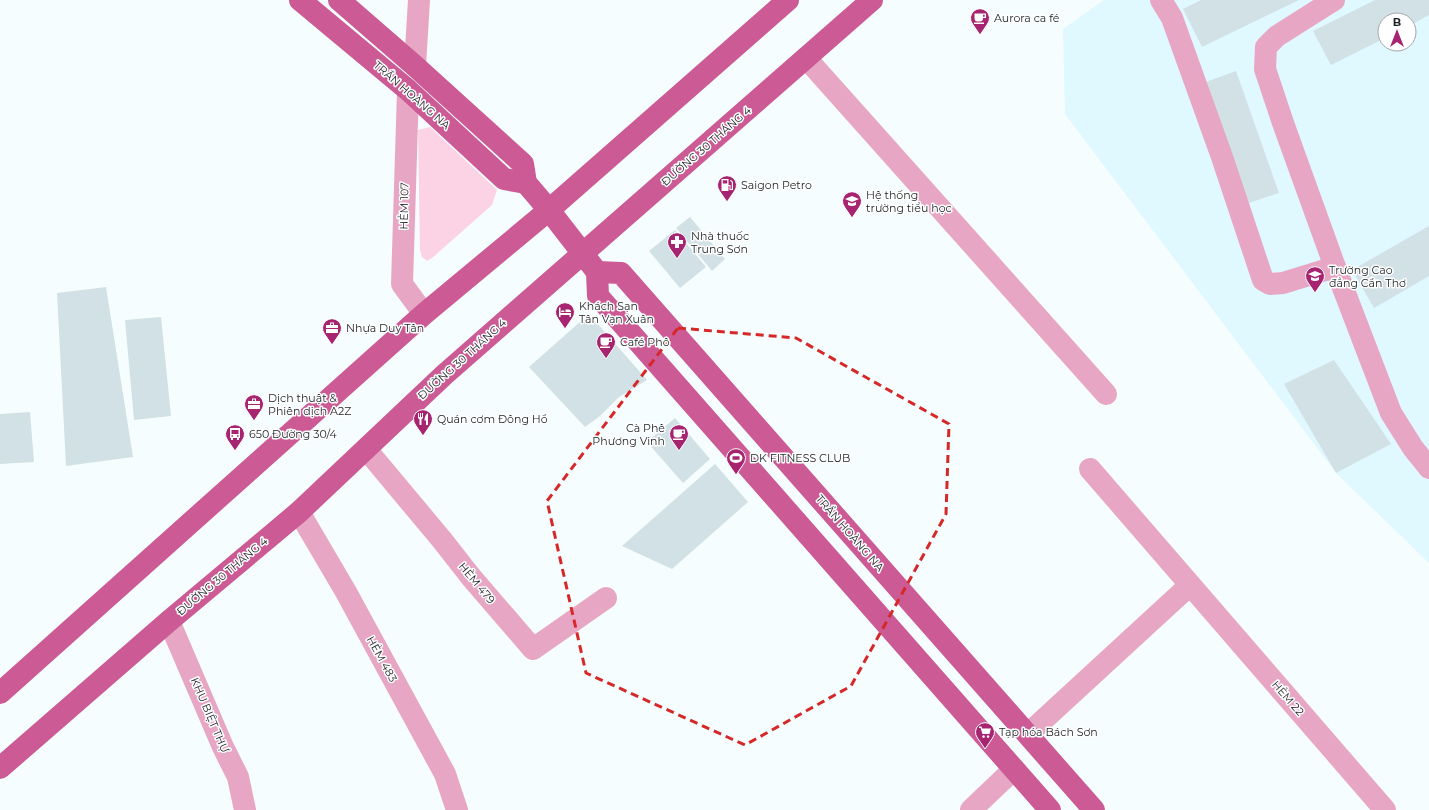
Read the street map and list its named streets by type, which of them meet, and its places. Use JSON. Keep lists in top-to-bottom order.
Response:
{
  "streets": {
    "main road": ["TRẦN HOÀNG NA", "ĐƯỜNG 30 THÁNG 4"],
    "street": [
      "HẺM 107",
      "HẺM 479",
      "HẺM 483",
      "HẺM 22",
      "KHU BIỆT THỰ"
    ]
  },
  "crossings": [
    ["TRẦN HOÀNG NA", "HẺM 107"],
    ["ĐƯỜNG 30 THÁNG 4", "HẺM 479"],
    ["ĐƯỜNG 30 THÁNG 4", "HẺM 483"],
    ["ĐƯỜNG 30 THÁNG 4", "KHU BIỆT THỰ"]
  ],
  "places": {
    "cafe": ["Aurora ca fé", "Café Phô", "Cà Phê Phương Vinh"],
    "fuel station": ["Saigon Petro"],
    "school or university": ["Hệ thống trường tiểu học", "Trường Cao đẳng Cần Thơ"],
    "pharmacy": ["Nhà thuốc Trung Sơn"],
    "hotel": ["Khách Sạn Tân Vạn Xuân"],
    "office": ["Nhựa Duy Tân", "Dịch thuật & Phiên dịch A2Z"],
    "restaurant": ["Quán cơm Đông Hồ"],
    "bus stop": ["650 Đường 30/4"],
    "sports": ["DK FITNESS CLUB"],
    "supermarket": ["Tạp hóa Bách Sơn"]
  },
  "north": "top"
}
